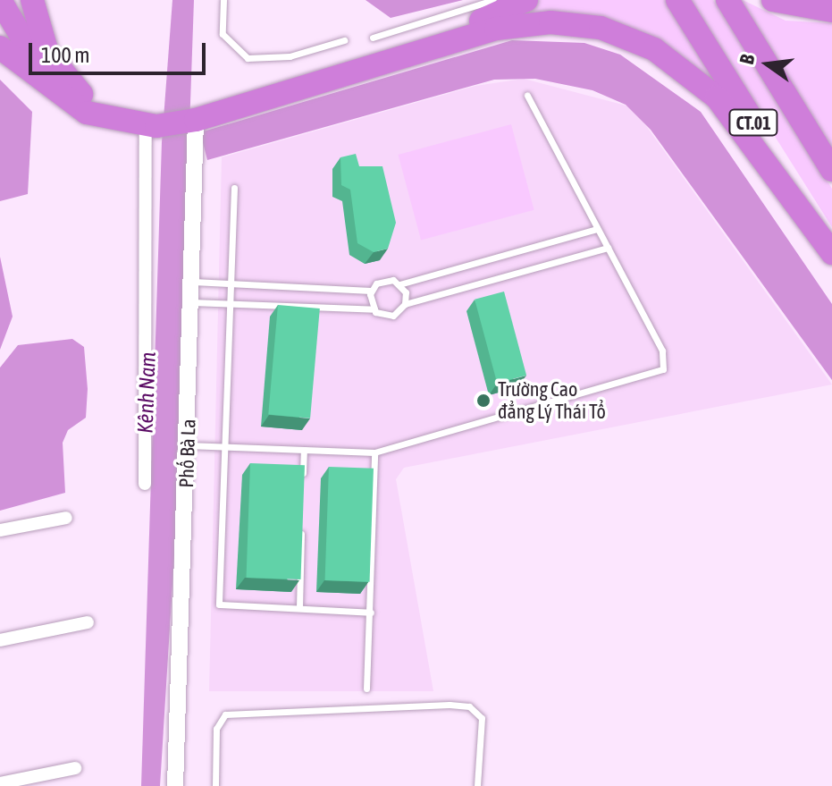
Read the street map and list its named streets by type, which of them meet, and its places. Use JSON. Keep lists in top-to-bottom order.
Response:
{
  "streets": {
    "highway": ["CT.01"],
    "street": ["Phố Bà La"]
  },
  "water": ["Kênh Nam"],
  "places": ["Trường Cao đẳng Lý Thái Tổ"],
  "scale_bar": "100 m",
  "north": "left"
}
